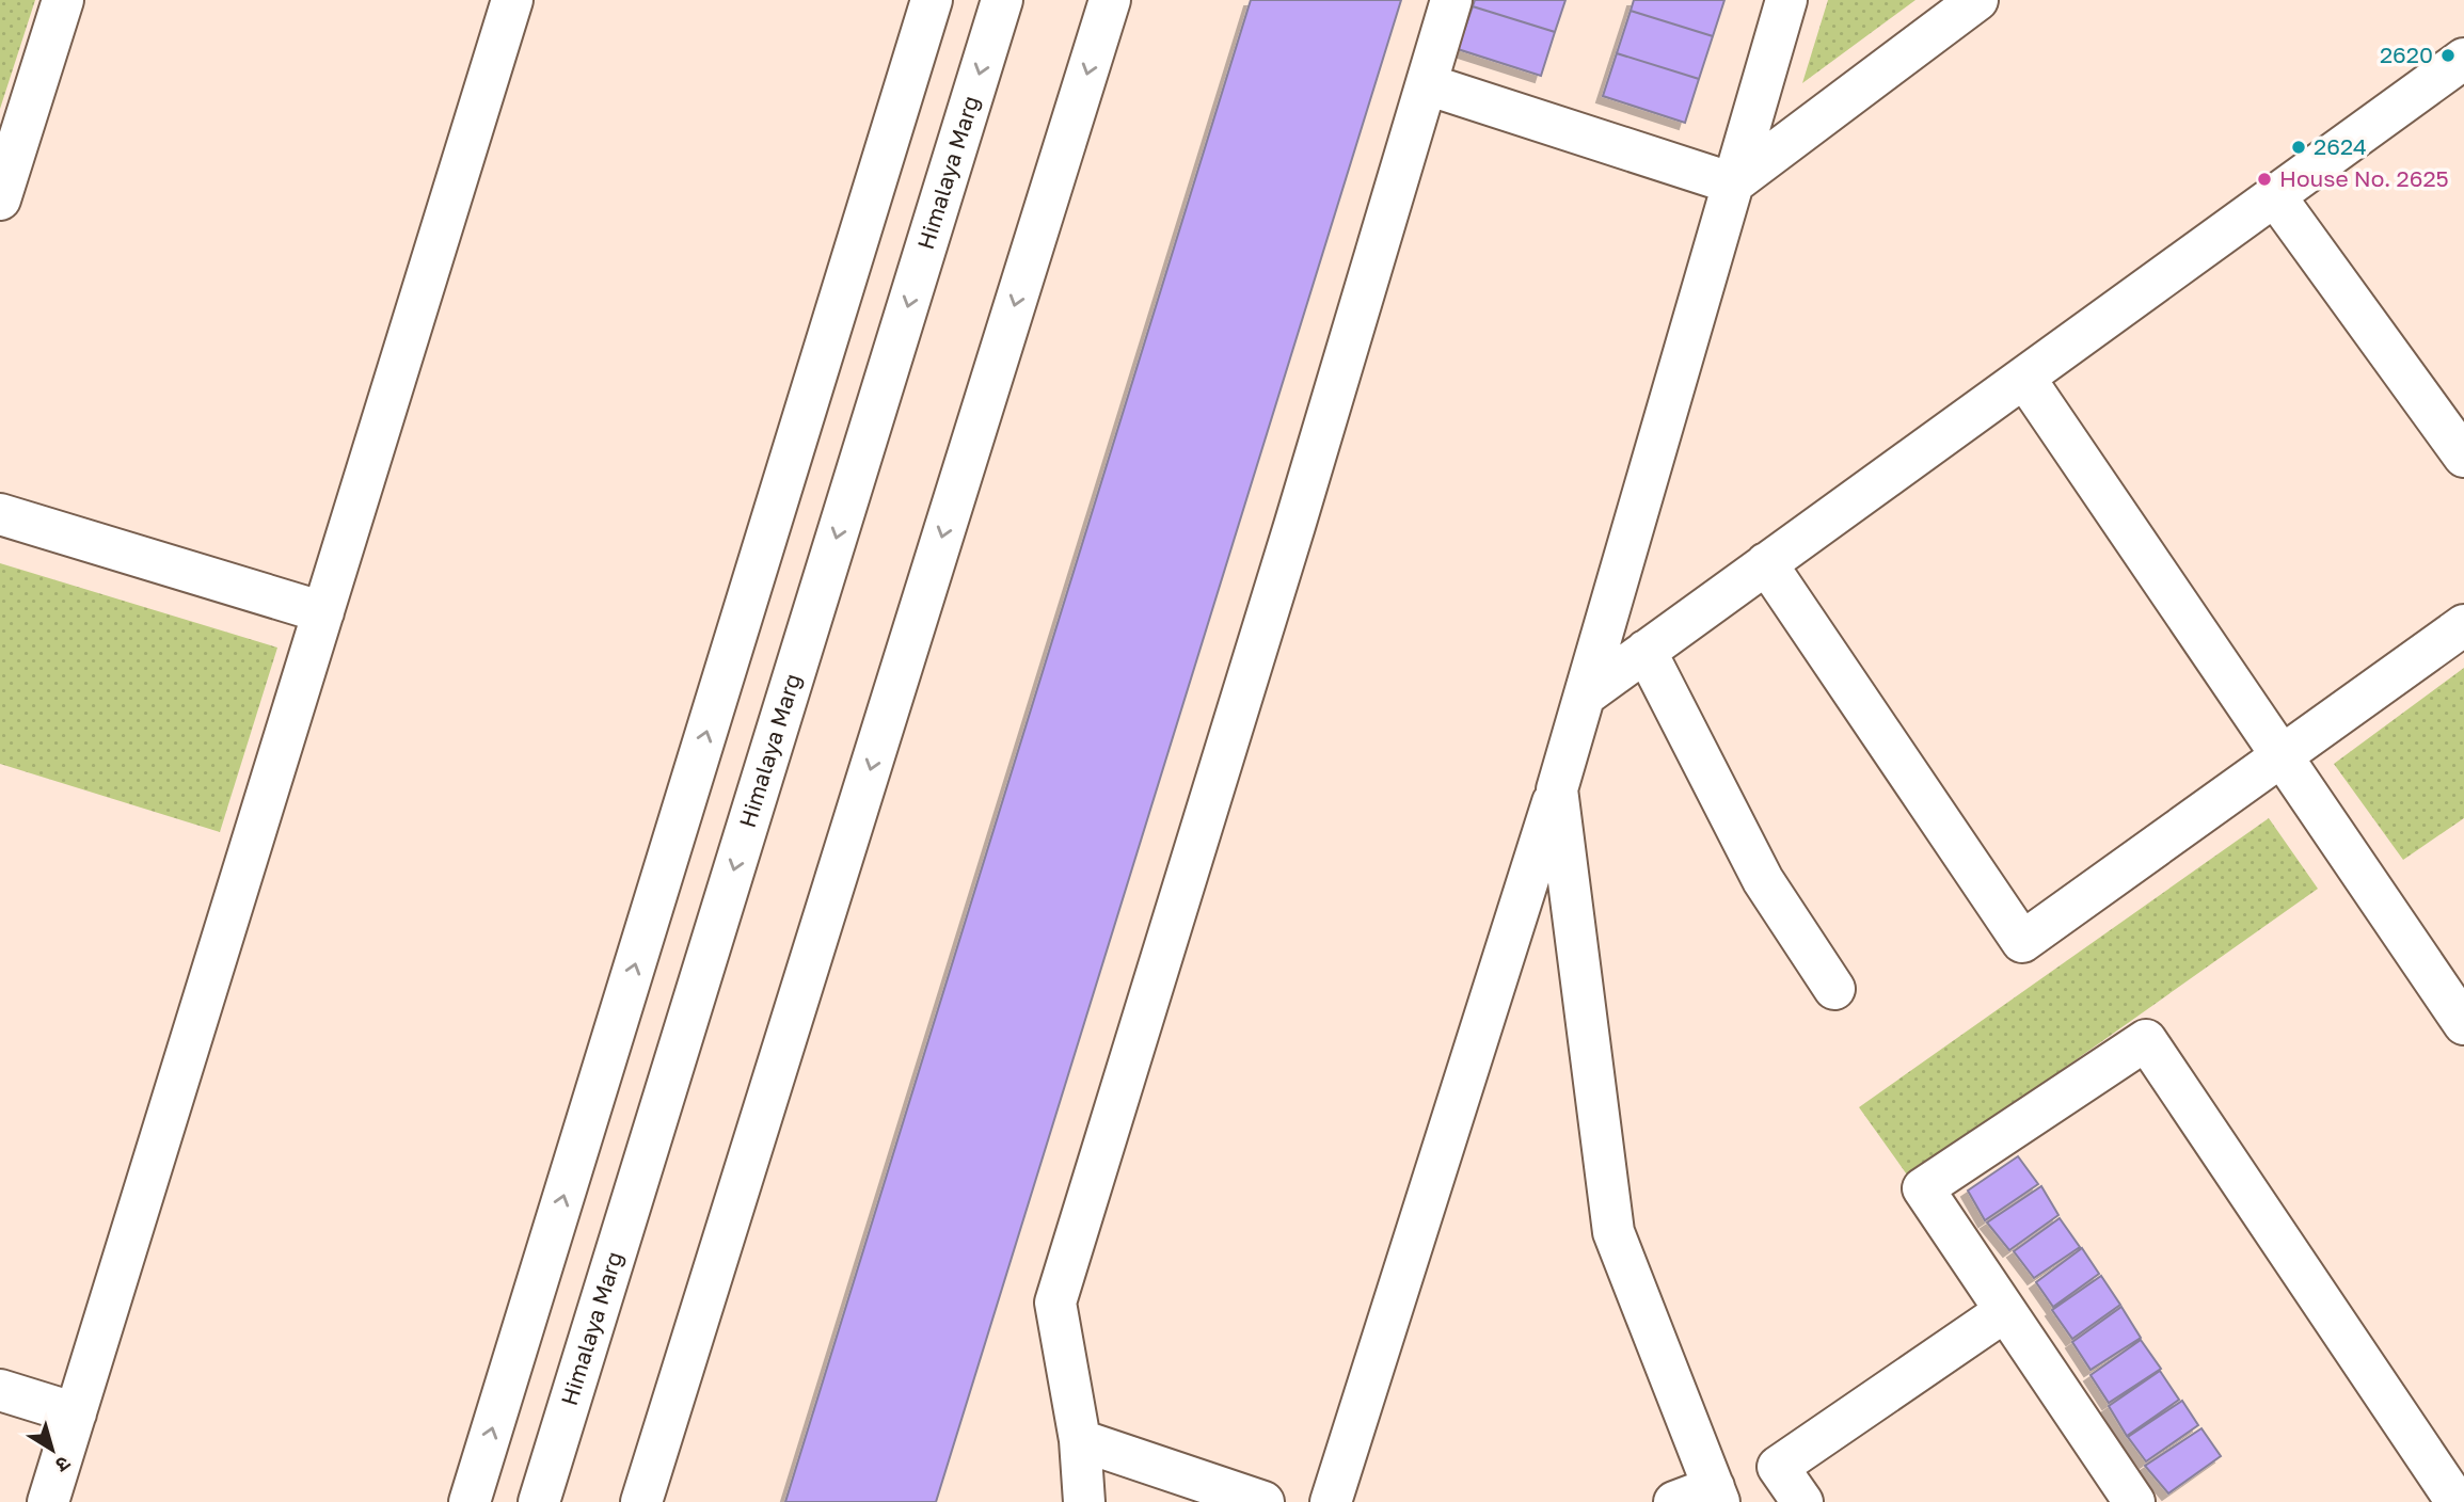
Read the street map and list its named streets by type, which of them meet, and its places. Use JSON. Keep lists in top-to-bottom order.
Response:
{
  "streets": {
    "street": ["Himalaya Marg"]
  },
  "places": ["2620", "2624", "House No. 2625"],
  "north": "bottom right"
}
